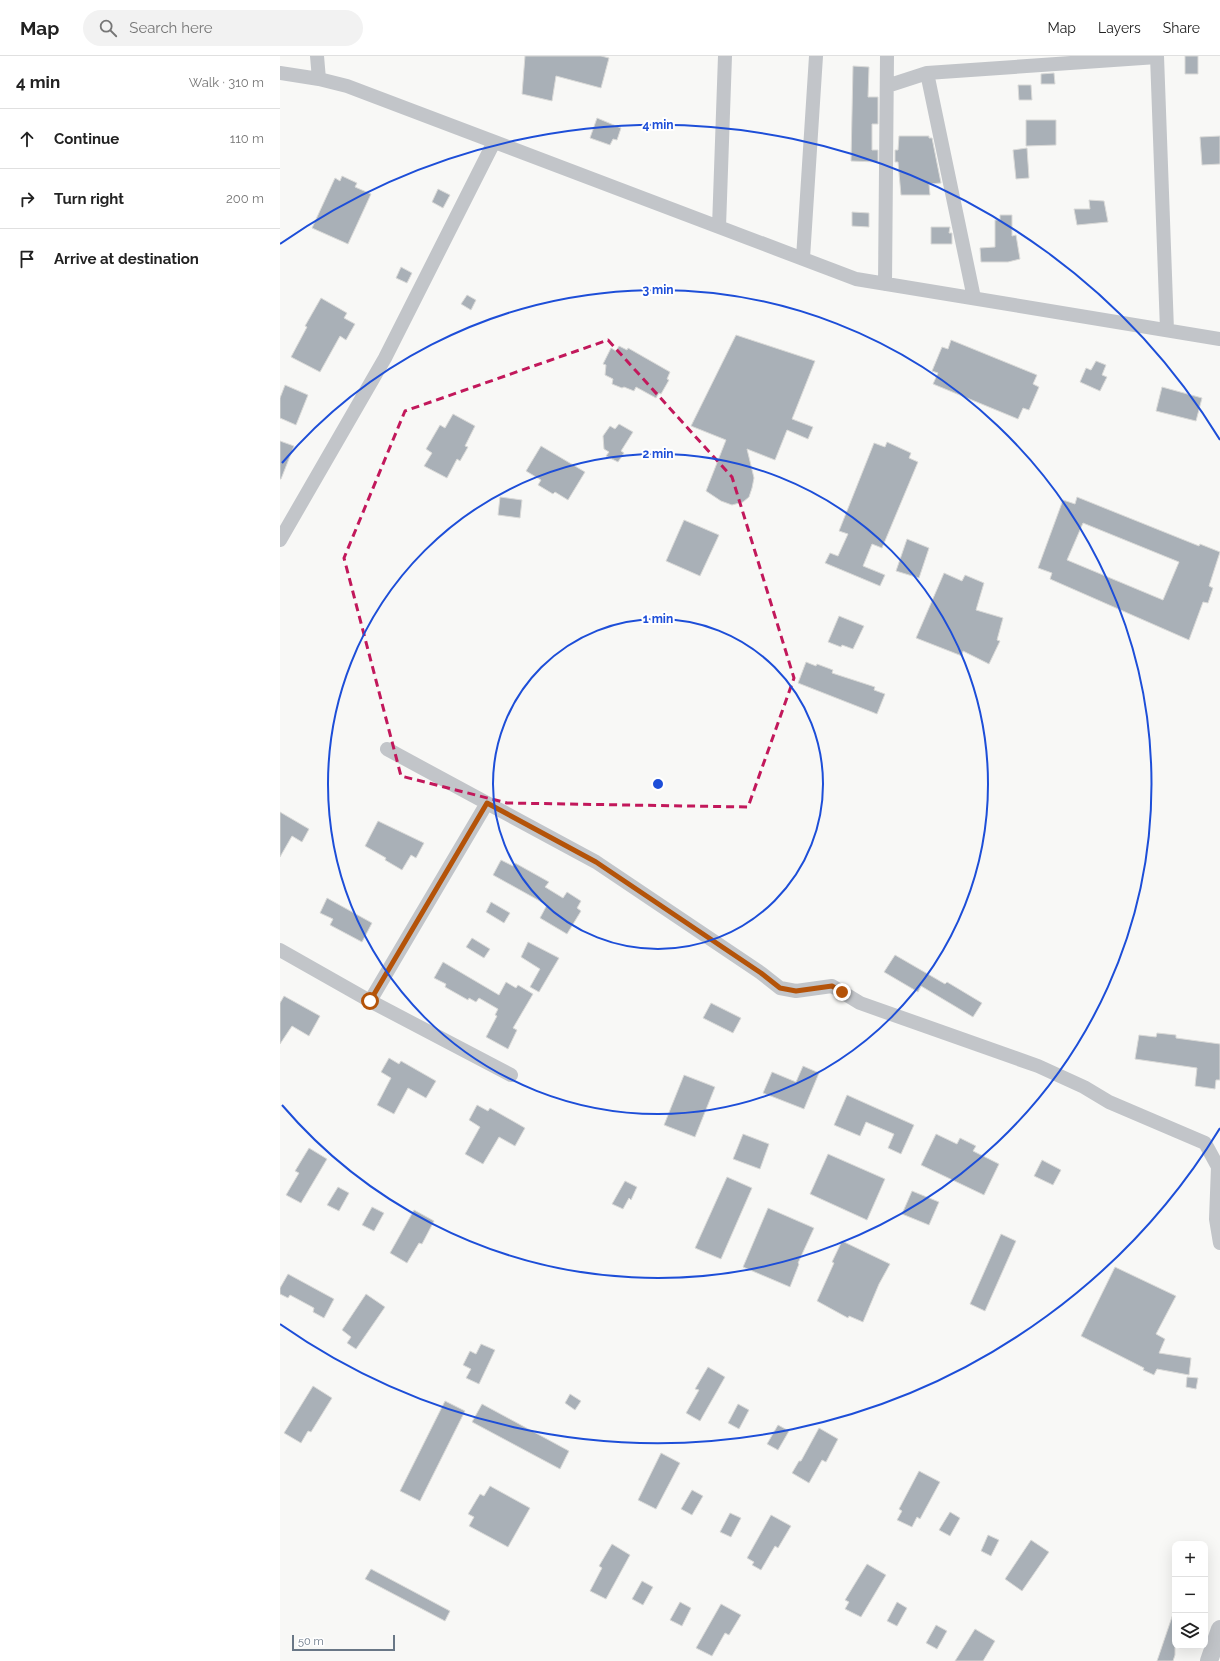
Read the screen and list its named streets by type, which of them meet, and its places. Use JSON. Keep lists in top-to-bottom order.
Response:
{
  "scale_bar": "50 m",
  "page": {
    "header": "Map",
    "search": "Search here",
    "nav": ["Map", "Layers", "Share"],
    "heading": ["4 min", "Walk · 310 m"],
    "list": [
      ["Continue", "110 m"],
      ["Turn right", "200 m"],
      "Arrive at destination"
    ],
    "map_buttons": ["+", "−"],
    "scale": "50 m"
  },
  "rings": [
    "4 min",
    "3 min",
    "2 min",
    "1 min"
  ]
}
